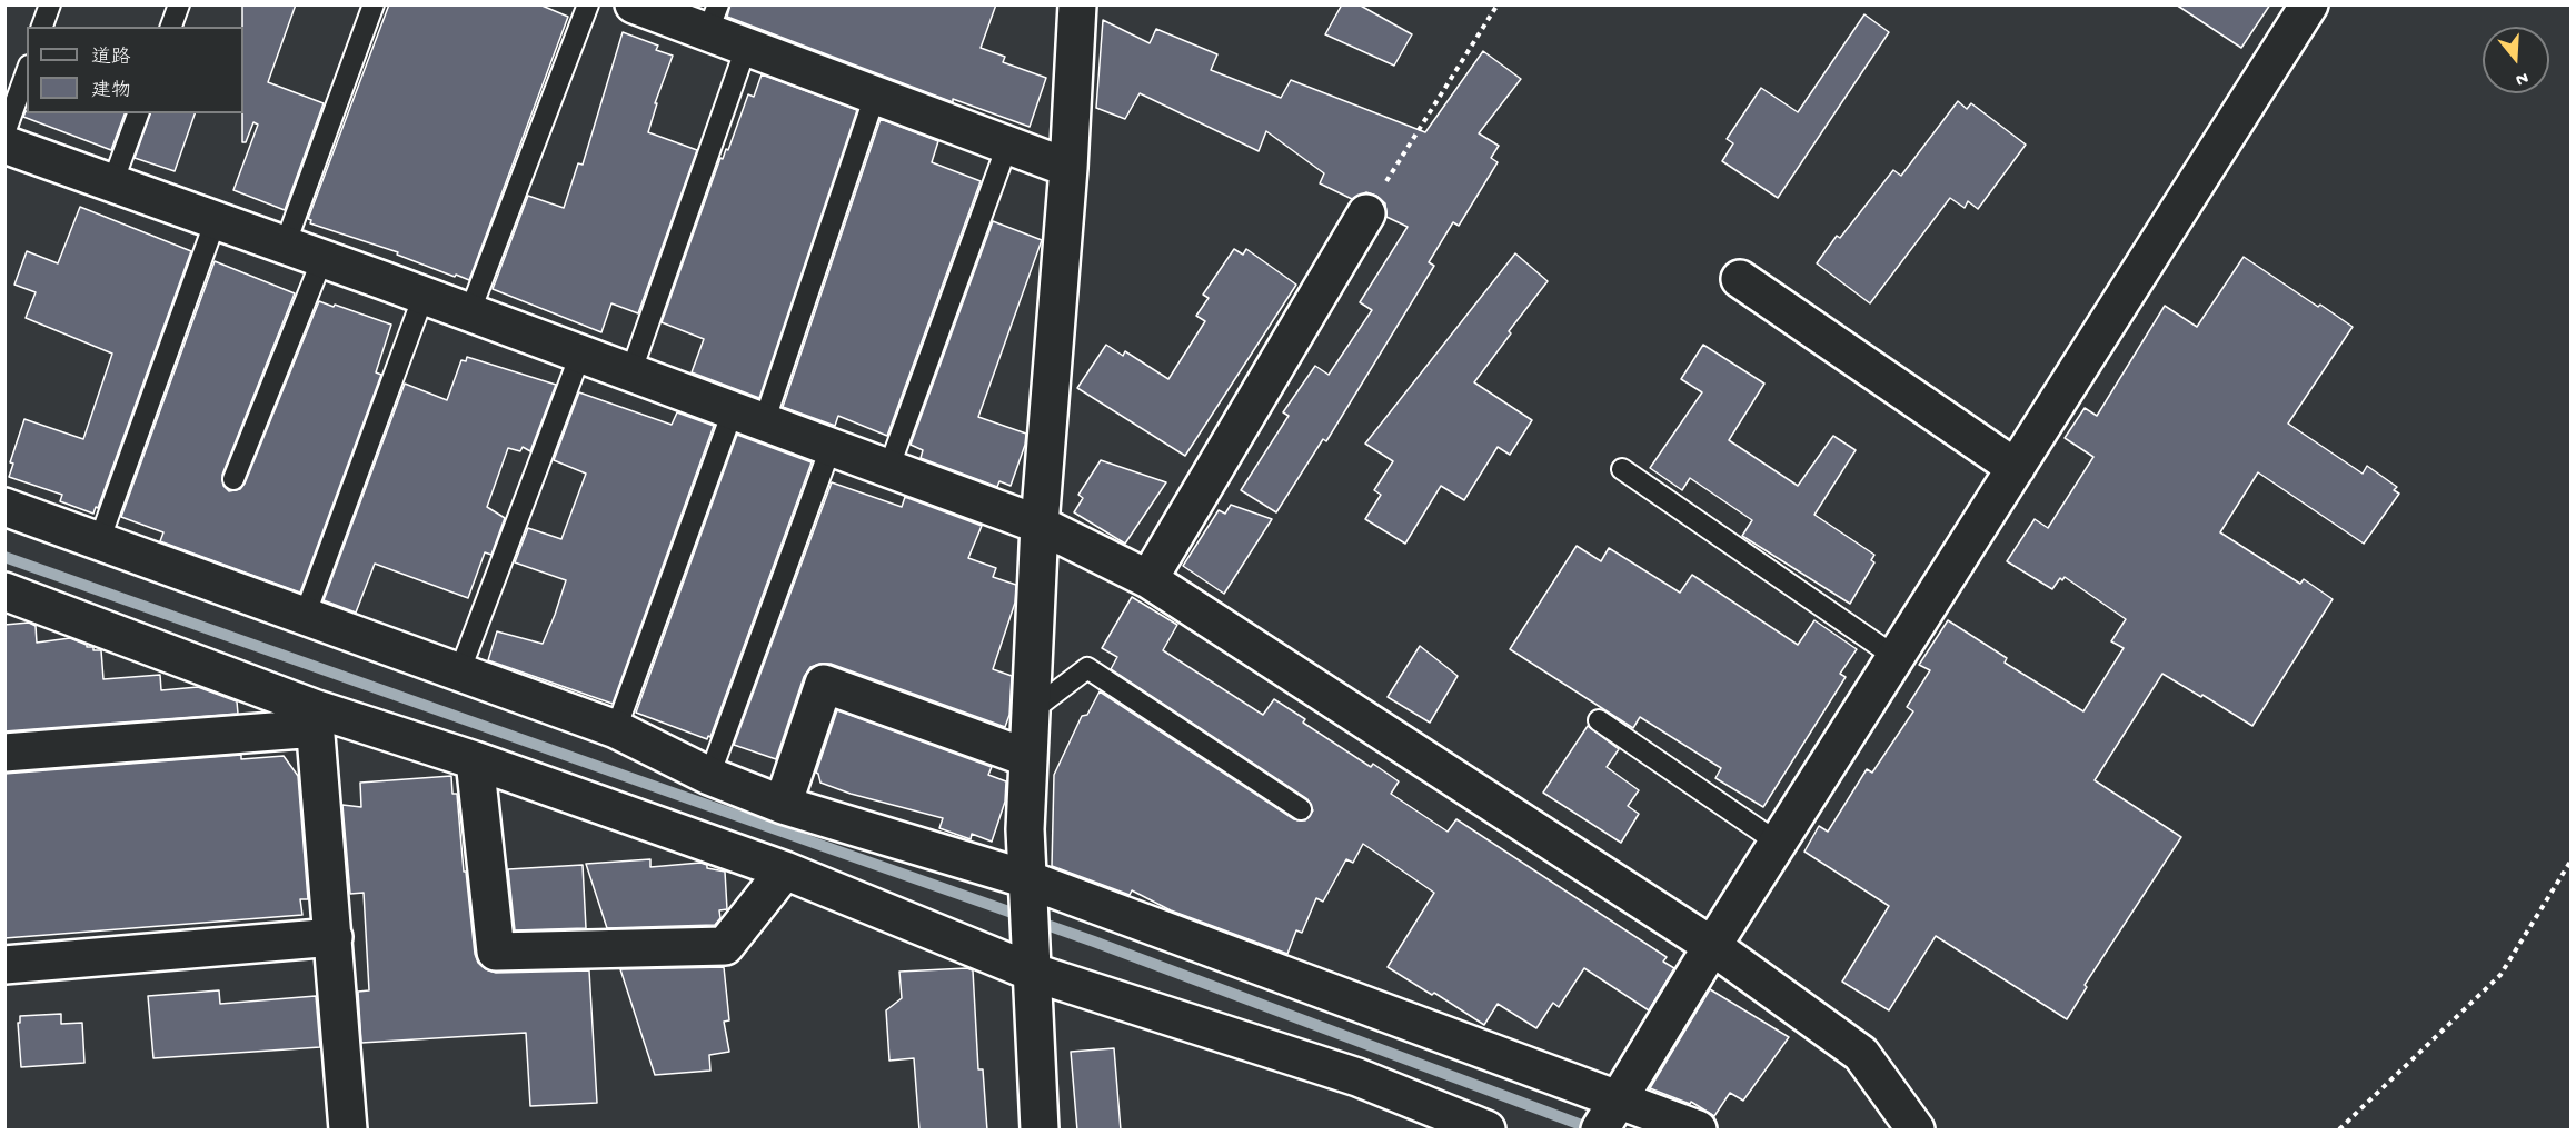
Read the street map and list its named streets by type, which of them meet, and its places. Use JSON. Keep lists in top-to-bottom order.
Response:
{
  "legend": ["道路", "建物"],
  "north": "bottom"
}
